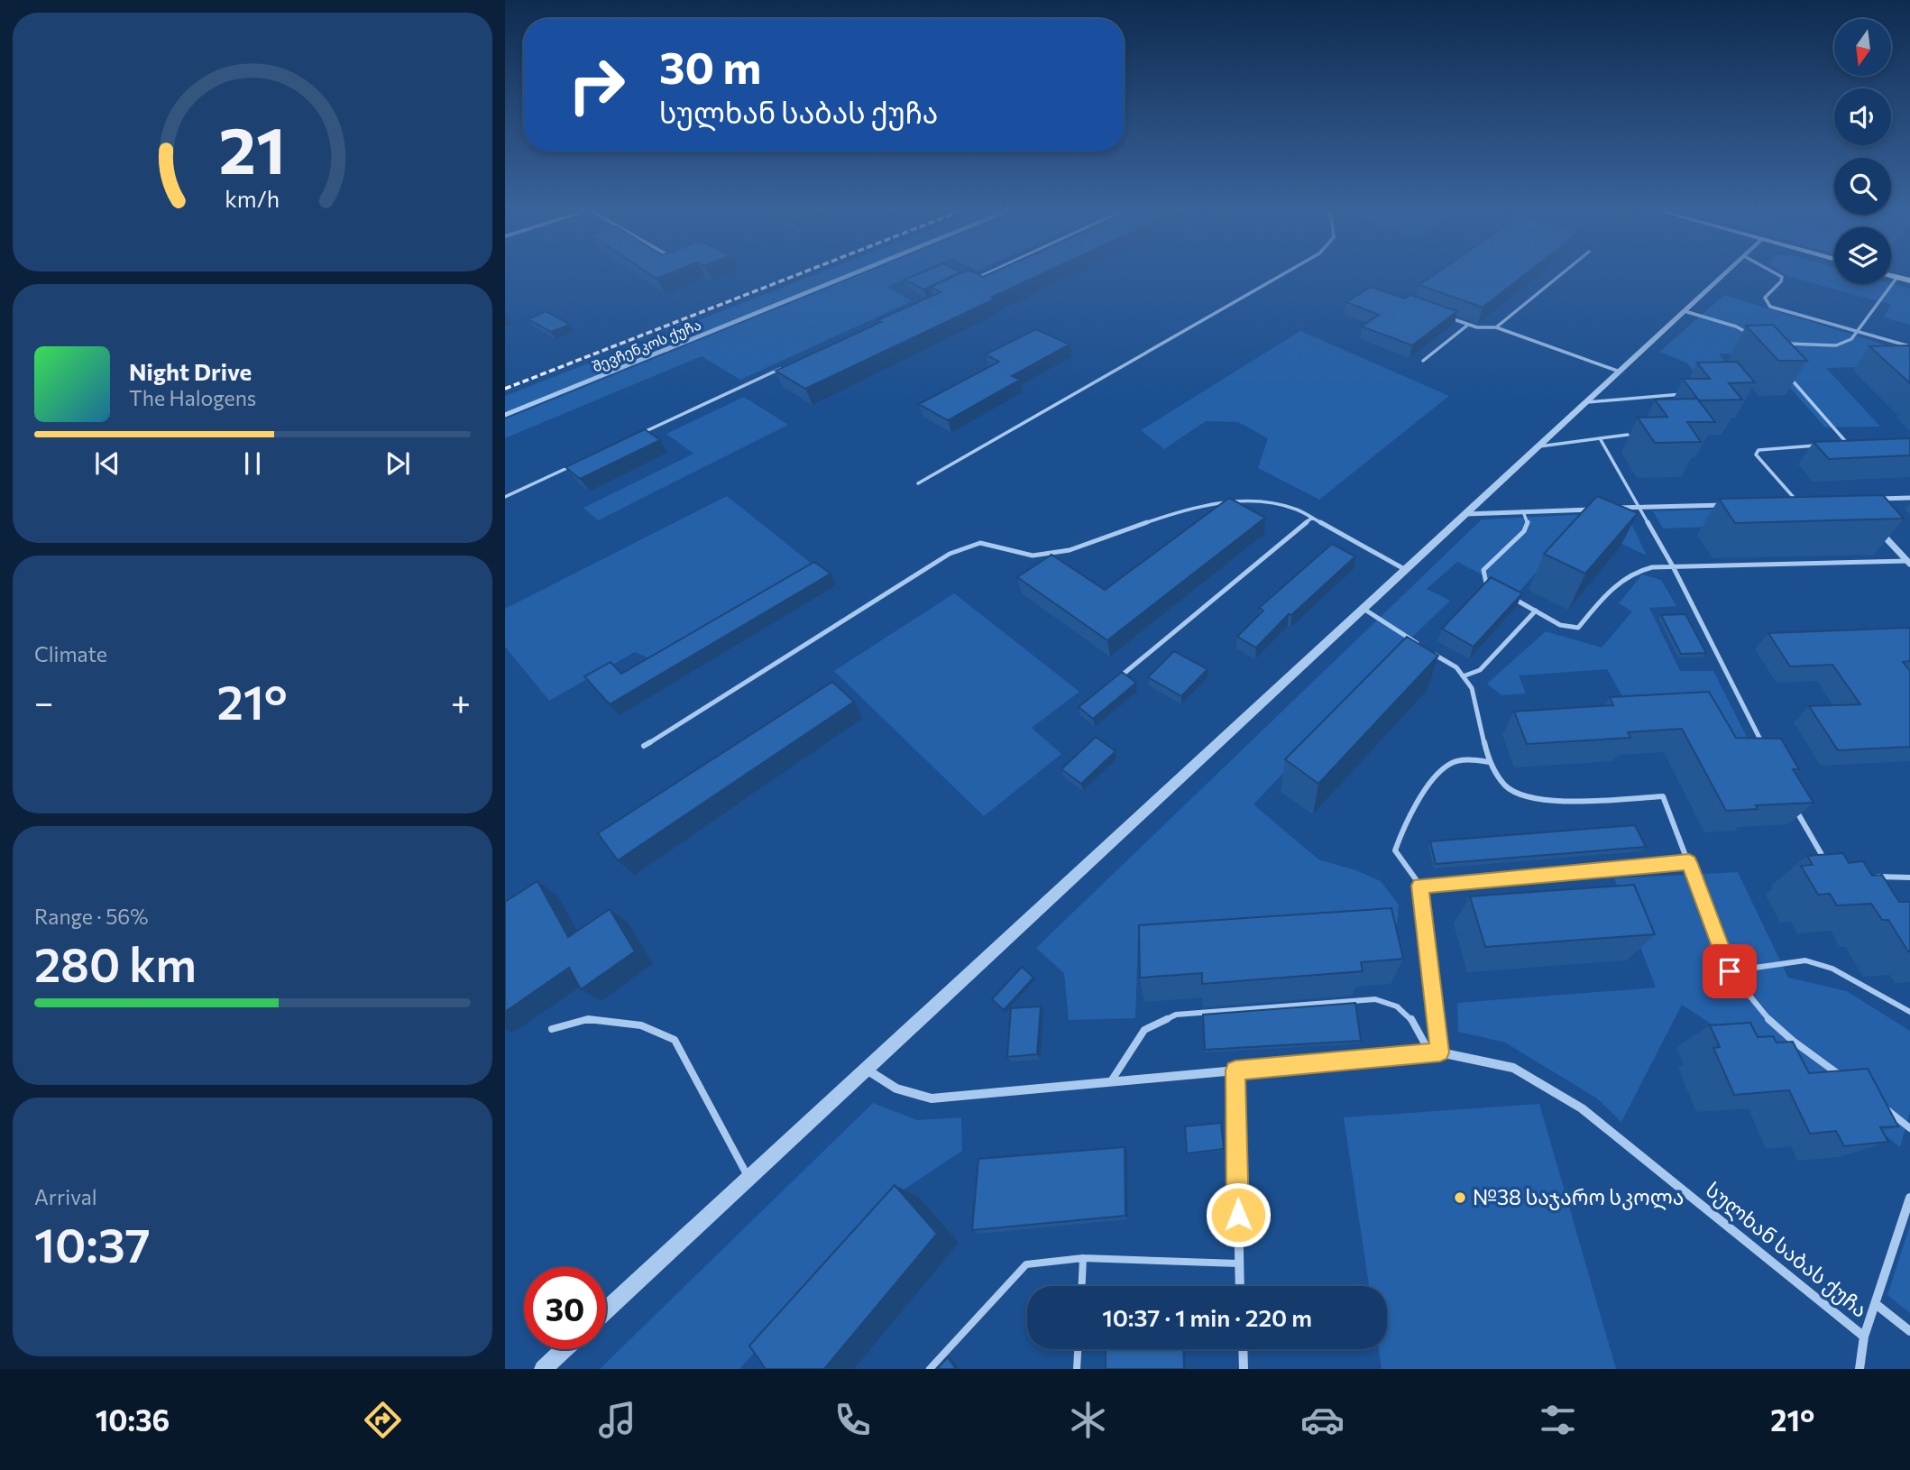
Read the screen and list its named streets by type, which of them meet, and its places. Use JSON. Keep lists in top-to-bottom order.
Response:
{
  "streets": {
    "street": ["შევჩენკოს ქუჩა", "სულხან საბას ქუჩა"]
  },
  "places": ["№38 საჯარო სკოლა"],
  "north": "bottom",
  "page": {
    "turn": ["30 m", "სულხან საბას ქუჩა"],
    "song": ["Night Drive", "The Halogens"],
    "tile": [
      "Climate",
      ["Range · 56%", "280 km"],
      ["Arrival", "10:37"]
    ],
    "heat": ["−", "21°", "+"],
    "limit": "30",
    "trip": "10:37 · 1 min · 220 m",
    "tabs": ["10:36", "21°"],
    "gauge": ["21", "km/h"]
  }
}
